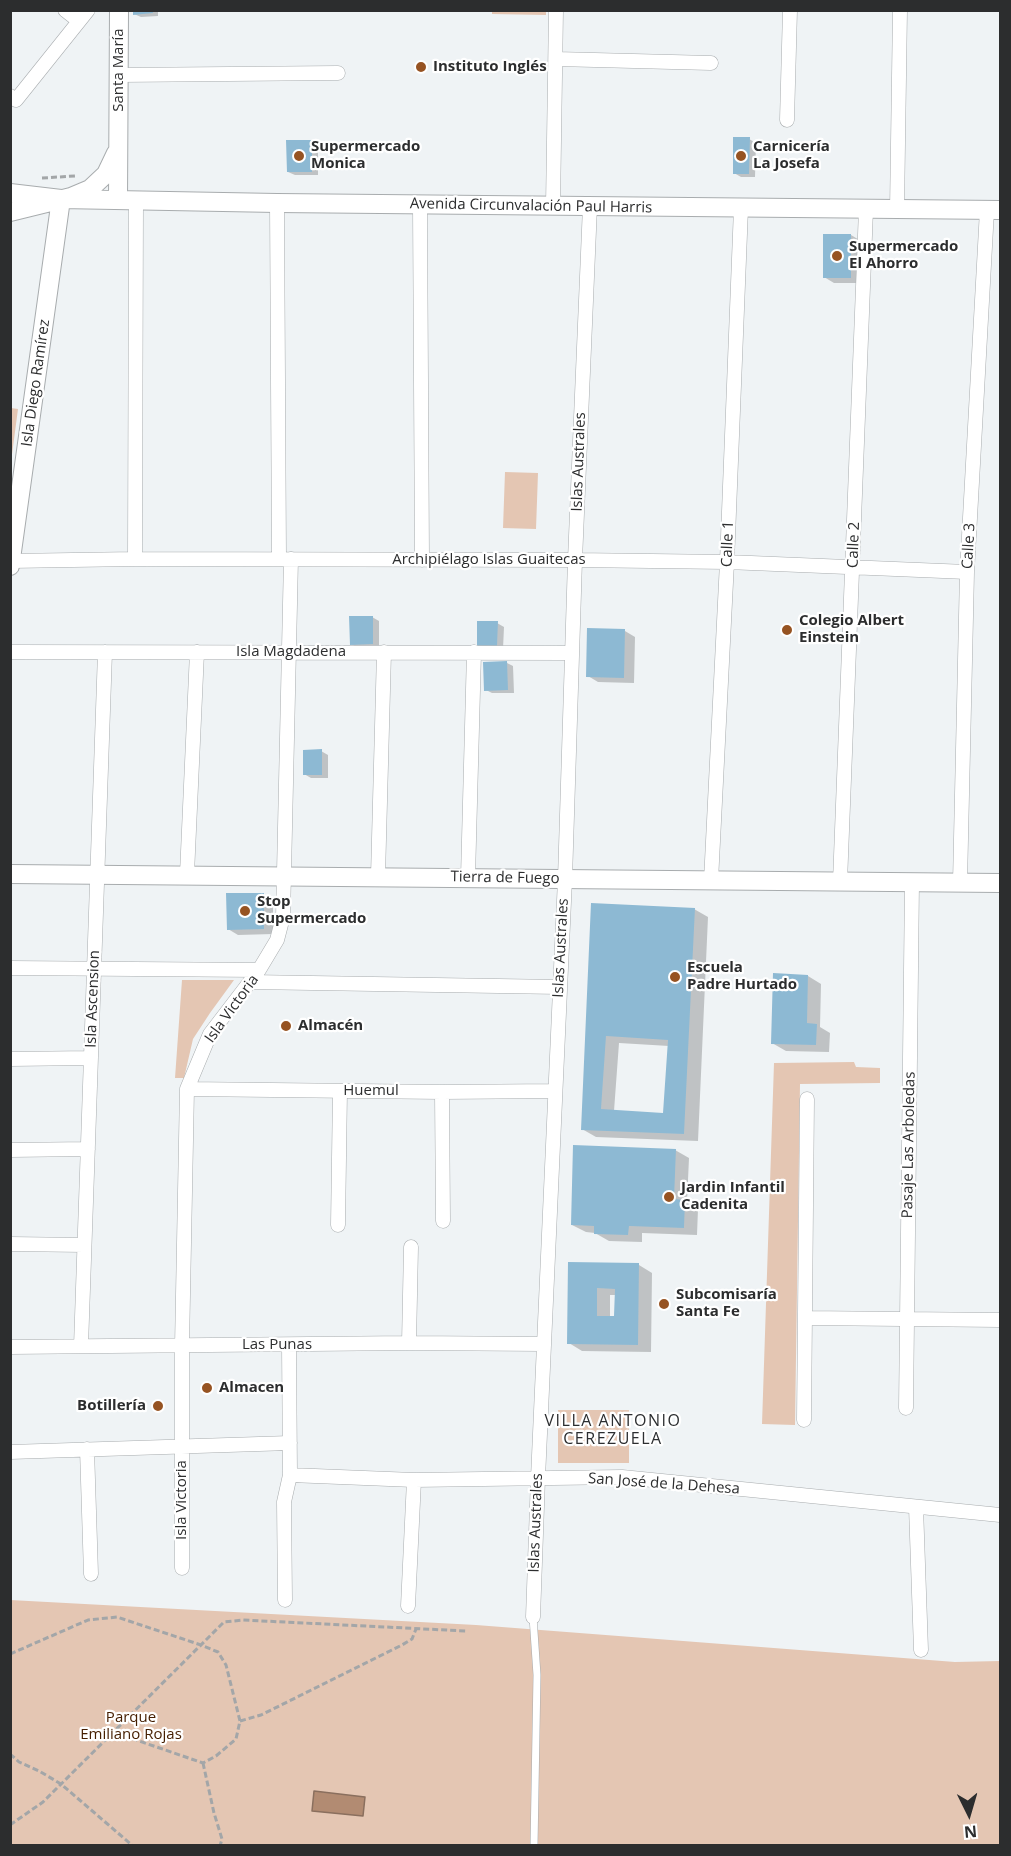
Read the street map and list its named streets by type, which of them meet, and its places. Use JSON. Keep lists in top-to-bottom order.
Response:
{
  "streets": {
    "street": [
      "Santa María",
      "Avenida Circunvalación Paul Harris",
      "Isla Diego Ramírez",
      "Islas Australes",
      "Calle 1",
      "Calle 2",
      "Calle 3",
      "Archipiélago Islas Guaitecas",
      "Isla Magdadena",
      "Tierra de Fuego",
      "Isla Ascension",
      "Isla Victoria",
      "Huemul",
      "Pasaje Las Arboledas",
      "Las Punas",
      "San José de la Dehesa"
    ]
  },
  "crossings": [
    ["Santa María", "Avenida Circunvalación Paul Harris"],
    ["Santa María", "Isla Diego Ramírez"],
    ["Avenida Circunvalación Paul Harris", "Isla Diego Ramírez"],
    ["Avenida Circunvalación Paul Harris", "Islas Australes"],
    ["Avenida Circunvalación Paul Harris", "Calle 1"],
    ["Avenida Circunvalación Paul Harris", "Calle 2"],
    ["Avenida Circunvalación Paul Harris", "Calle 3"],
    ["Avenida Circunvalación Paul Harris", "Isla Victoria"],
    ["Isla Diego Ramírez", "Archipiélago Islas Guaitecas"],
    ["Islas Australes", "Archipiélago Islas Guaitecas"],
    ["Islas Australes", "Isla Magdadena"],
    ["Islas Australes", "Tierra de Fuego"],
    ["Islas Australes", "Huemul"],
    ["Islas Australes", "Las Punas"],
    ["Islas Australes", "San José de la Dehesa"],
    ["Calle 1", "Archipiélago Islas Guaitecas"],
    ["Calle 1", "Tierra de Fuego"],
    ["Calle 2", "Archipiélago Islas Guaitecas"],
    ["Calle 2", "Tierra de Fuego"],
    ["Calle 3", "Archipiélago Islas Guaitecas"],
    ["Calle 3", "Tierra de Fuego"],
    ["Archipiélago Islas Guaitecas", "Isla Victoria"],
    ["Isla Magdadena", "Isla Ascension"],
    ["Isla Magdadena", "Isla Victoria"],
    ["Tierra de Fuego", "Isla Ascension"],
    ["Tierra de Fuego", "Isla Victoria"],
    ["Tierra de Fuego", "Pasaje Las Arboledas"],
    ["Isla Ascension", "Las Punas"],
    ["Isla Victoria", "Huemul"],
    ["Isla Victoria", "Las Punas"]
  ],
  "districts": ["VILLA ANTONIO CEREZUELA"],
  "parks": ["Parque Emiliano Rojas"],
  "places": [
    "Instituto Inglés",
    "Supermercado Monica",
    "Carnicería La Josefa",
    "Supermercado El Ahorro",
    "Colegio Albert Einstein",
    "Stop Supermercado",
    "Escuela Padre Hurtado",
    "Almacén",
    "Jardin Infantil Cadenita",
    "Subcomisaría Santa Fe",
    "Almacen",
    "Botillería"
  ],
  "north": "bottom"
}
